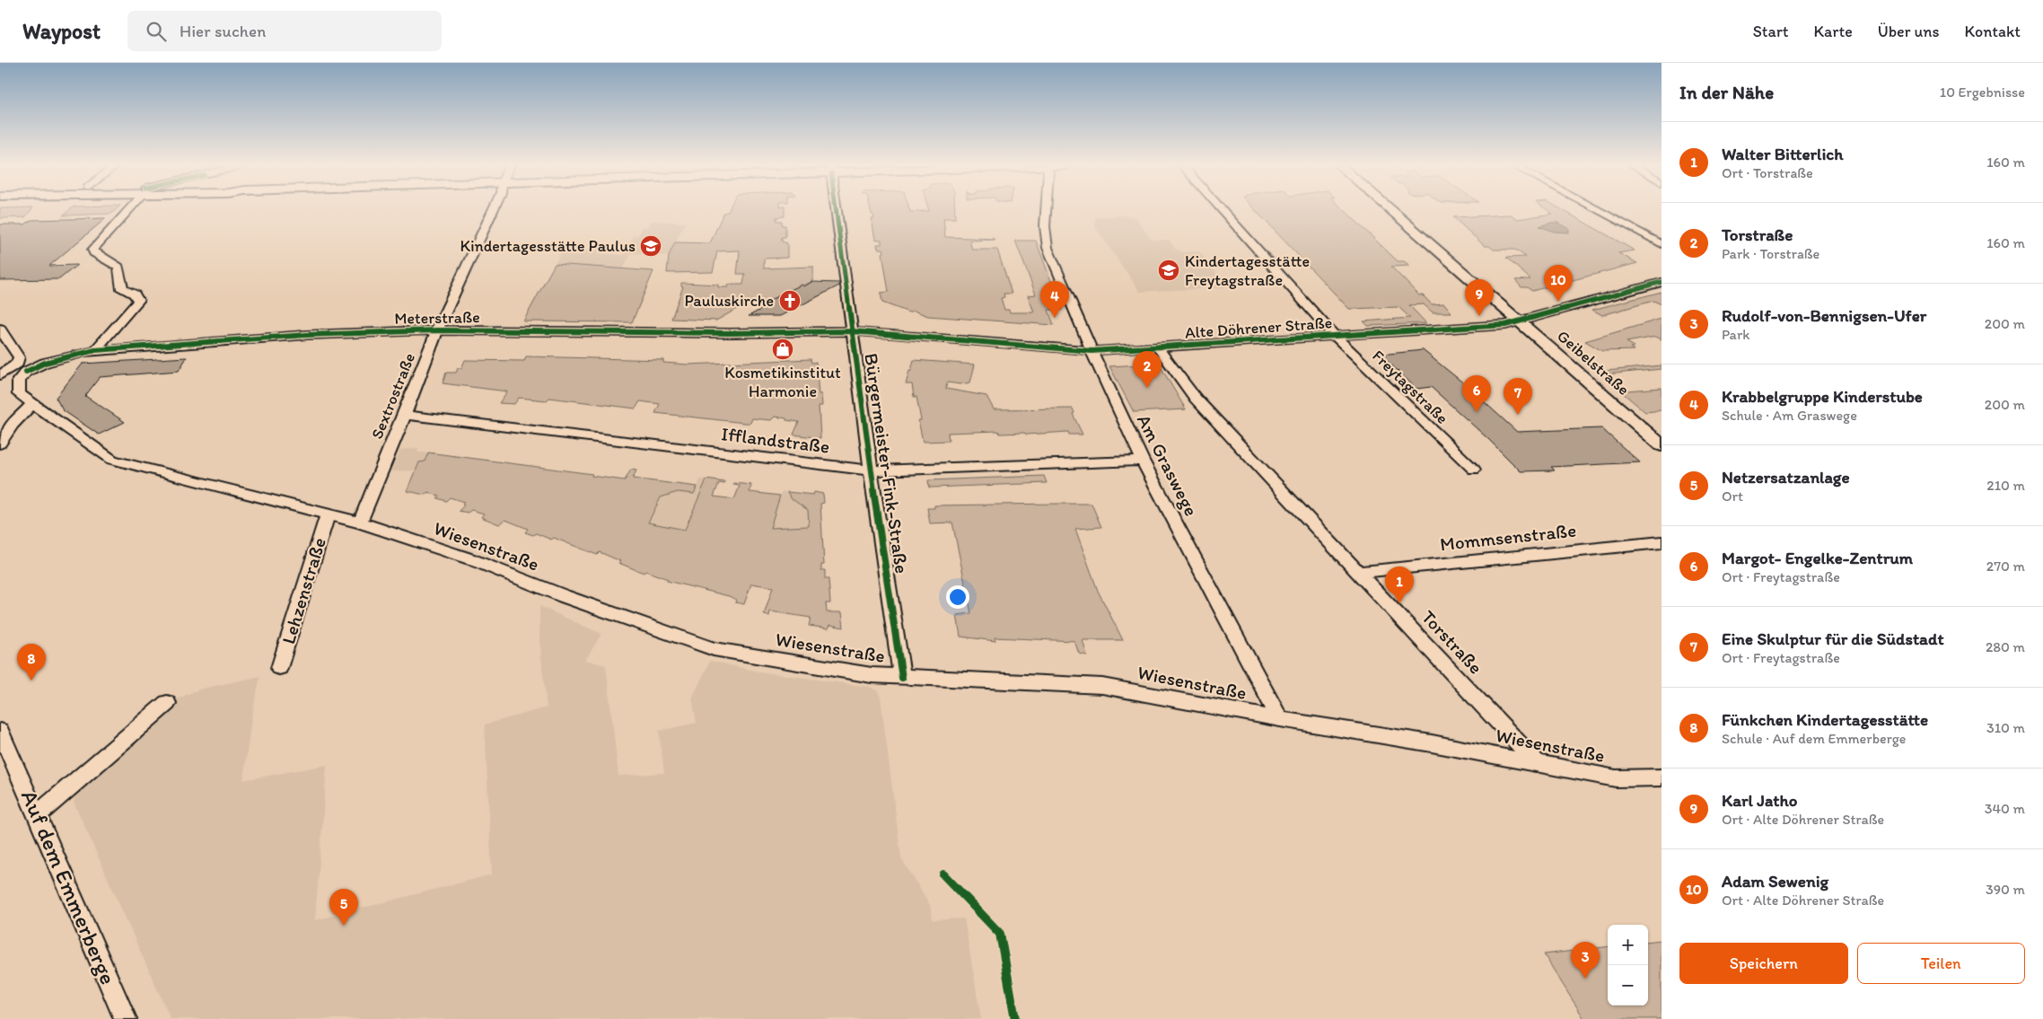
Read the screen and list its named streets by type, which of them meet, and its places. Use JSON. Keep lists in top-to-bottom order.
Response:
{
  "streets": {
    "street": [
      "Meterstraße",
      "Alte Döhrener Straße",
      "Geibelstraße",
      "Freytagstraße",
      "Sextrostraße",
      "Ifflandstraße",
      "Bürgermeister-Fink-Straße",
      "Am Graswege",
      "Mommsenstraße",
      "Wiesenstraße",
      "Lehzenstraße",
      "Torstraße",
      "Auf dem Emmerberge"
    ]
  },
  "crossings": [
    ["Meterstraße", "Alte Döhrener Straße"],
    ["Meterstraße", "Sextrostraße"],
    ["Meterstraße", "Bürgermeister-Fink-Straße"],
    ["Meterstraße", "Wiesenstraße"],
    ["Alte Döhrener Straße", "Geibelstraße"],
    ["Alte Döhrener Straße", "Freytagstraße"],
    ["Alte Döhrener Straße", "Bürgermeister-Fink-Straße"],
    ["Alte Döhrener Straße", "Am Graswege"],
    ["Alte Döhrener Straße", "Torstraße"],
    ["Sextrostraße", "Ifflandstraße"],
    ["Sextrostraße", "Wiesenstraße"],
    ["Ifflandstraße", "Bürgermeister-Fink-Straße"],
    ["Ifflandstraße", "Am Graswege"],
    ["Bürgermeister-Fink-Straße", "Wiesenstraße"],
    ["Am Graswege", "Wiesenstraße"],
    ["Mommsenstraße", "Torstraße"],
    ["Wiesenstraße", "Lehzenstraße"],
    ["Wiesenstraße", "Torstraße"]
  ],
  "places": {
    "school or university": ["Kindertagesstätte Paulus", "Kindertagesstätte Freytagstraße"],
    "church": ["Pauluskirche"],
    "shop": ["Kosmetikinstitut Harmonie"]
  },
  "page": {
    "header": "Waypost",
    "search": "Hier suchen",
    "nav": [
      "Start",
      "Karte",
      "Über uns",
      "Kontakt"
    ],
    "heading": ["In der Nähe", "10 Ergebnisse"],
    "list": [
      {
        "mark": "1",
        "name": "Walter Bitterlich",
        "note": "Ort · Torstraße",
        "value": "160 m"
      },
      {
        "mark": "2",
        "name": "Torstraße",
        "note": "Park · Torstraße",
        "value": "160 m"
      },
      {
        "mark": "3",
        "name": "Rudolf-von-Bennigsen-Ufer",
        "note": "Park",
        "value": "200 m"
      },
      {
        "mark": "4",
        "name": "Krabbelgruppe Kinderstube",
        "note": "Schule · Am Graswege",
        "value": "200 m"
      },
      {
        "mark": "5",
        "name": "Netzersatzanlage",
        "note": "Ort",
        "value": "210 m"
      },
      {
        "mark": "6",
        "name": "Margot- Engelke-Zentrum",
        "note": "Ort · Freytagstraße",
        "value": "270 m"
      },
      {
        "mark": "7",
        "name": "Eine Skulptur für die Südstadt",
        "note": "Ort · Freytagstraße",
        "value": "280 m"
      },
      {
        "mark": "8",
        "name": "Fünkchen Kindertagesstätte",
        "note": "Schule · Auf dem Emmerberge",
        "value": "310 m"
      },
      {
        "mark": "9",
        "name": "Karl Jatho",
        "note": "Ort · Alte Döhrener Straße",
        "value": "340 m"
      },
      {
        "mark": "10",
        "name": "Adam Sewenig",
        "note": "Ort · Alte Döhrener Straße",
        "value": "390 m"
      }
    ],
    "pins": [
      "10",
      "9",
      "4",
      "2",
      "6",
      "7",
      "1",
      "8",
      "5",
      "3"
    ],
    "map_buttons": ["+", "−"],
    "buttons": ["Speichern", "Teilen"]
  }
}
